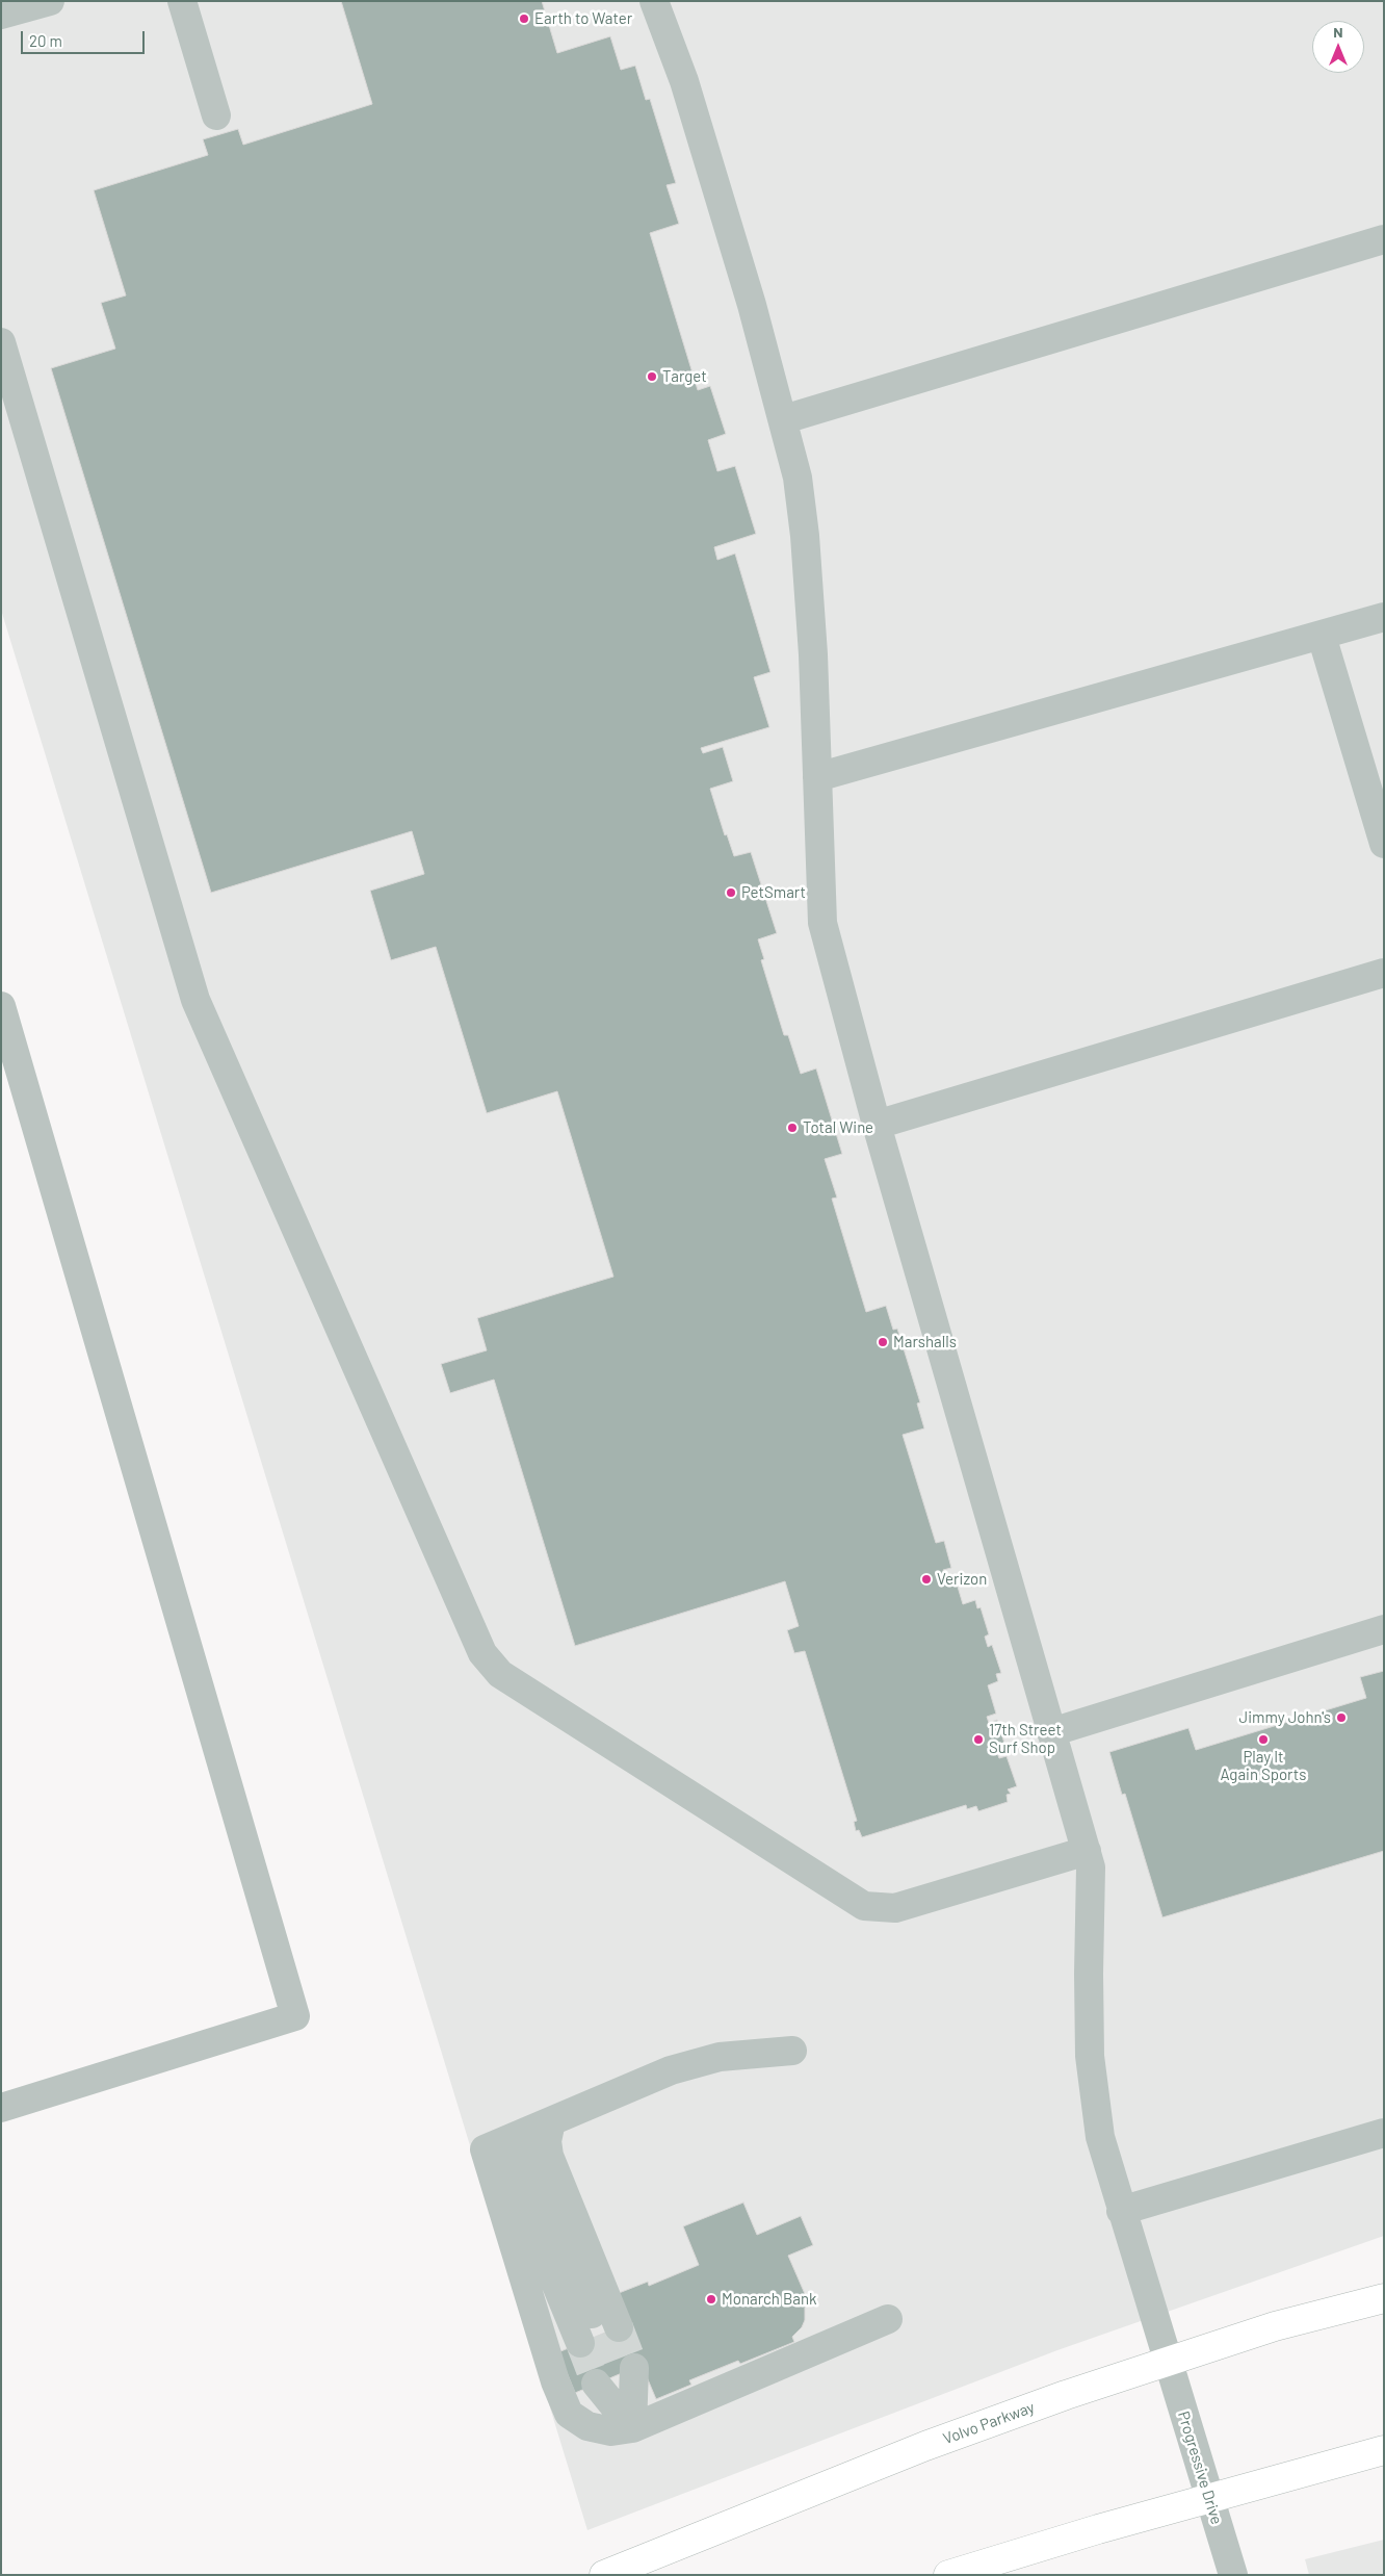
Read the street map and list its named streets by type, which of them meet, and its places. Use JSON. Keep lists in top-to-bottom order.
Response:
{
  "streets": {
    "main road": ["Volvo Parkway"],
    "street": ["Progressive Drive"]
  },
  "crossings": [
    ["Volvo Parkway", "Progressive Drive"]
  ],
  "places": [
    "Earth to Water",
    "Target",
    "PetSmart",
    "Total Wine",
    "Marshalls",
    "Verizon",
    "Jimmy John's",
    "17th Street Surf Shop",
    "Play It Again Sports",
    "Monarch Bank"
  ],
  "scale_bar": "20 m",
  "north": "top"
}
